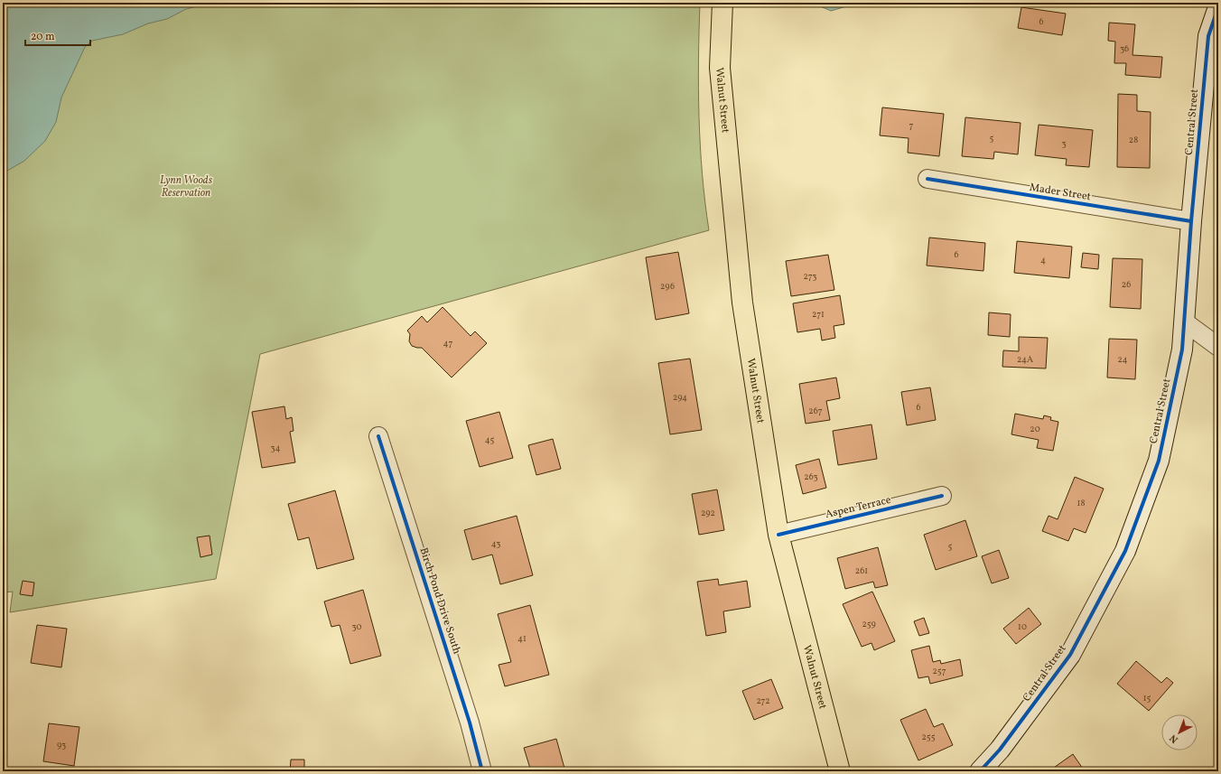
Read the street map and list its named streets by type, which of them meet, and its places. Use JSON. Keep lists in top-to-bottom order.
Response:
{
  "streets": {
    "main road": ["Walnut Street"],
    "street": [
      "Central Street",
      "Mader Street",
      "Aspen Terrace",
      "Birch Pond Drive South"
    ]
  },
  "crossings": [
    ["Walnut Street", "Aspen Terrace"],
    ["Central Street", "Mader Street"]
  ],
  "parks": ["Lynn Woods Reservation"],
  "house_numbers": [
    "6",
    "36",
    "7",
    "5",
    "28",
    "3",
    "6",
    "4",
    "273",
    "26",
    "296",
    "271",
    "47",
    "24A",
    "24",
    "294",
    "6",
    "267",
    "20",
    "45",
    "34",
    "263",
    "18",
    "292",
    "43",
    "5",
    "261",
    "259",
    "30",
    "10",
    "41",
    "257",
    "15",
    "272",
    "255",
    "93"
  ],
  "scale_bar": "20 m",
  "north": "bottom left"
}
